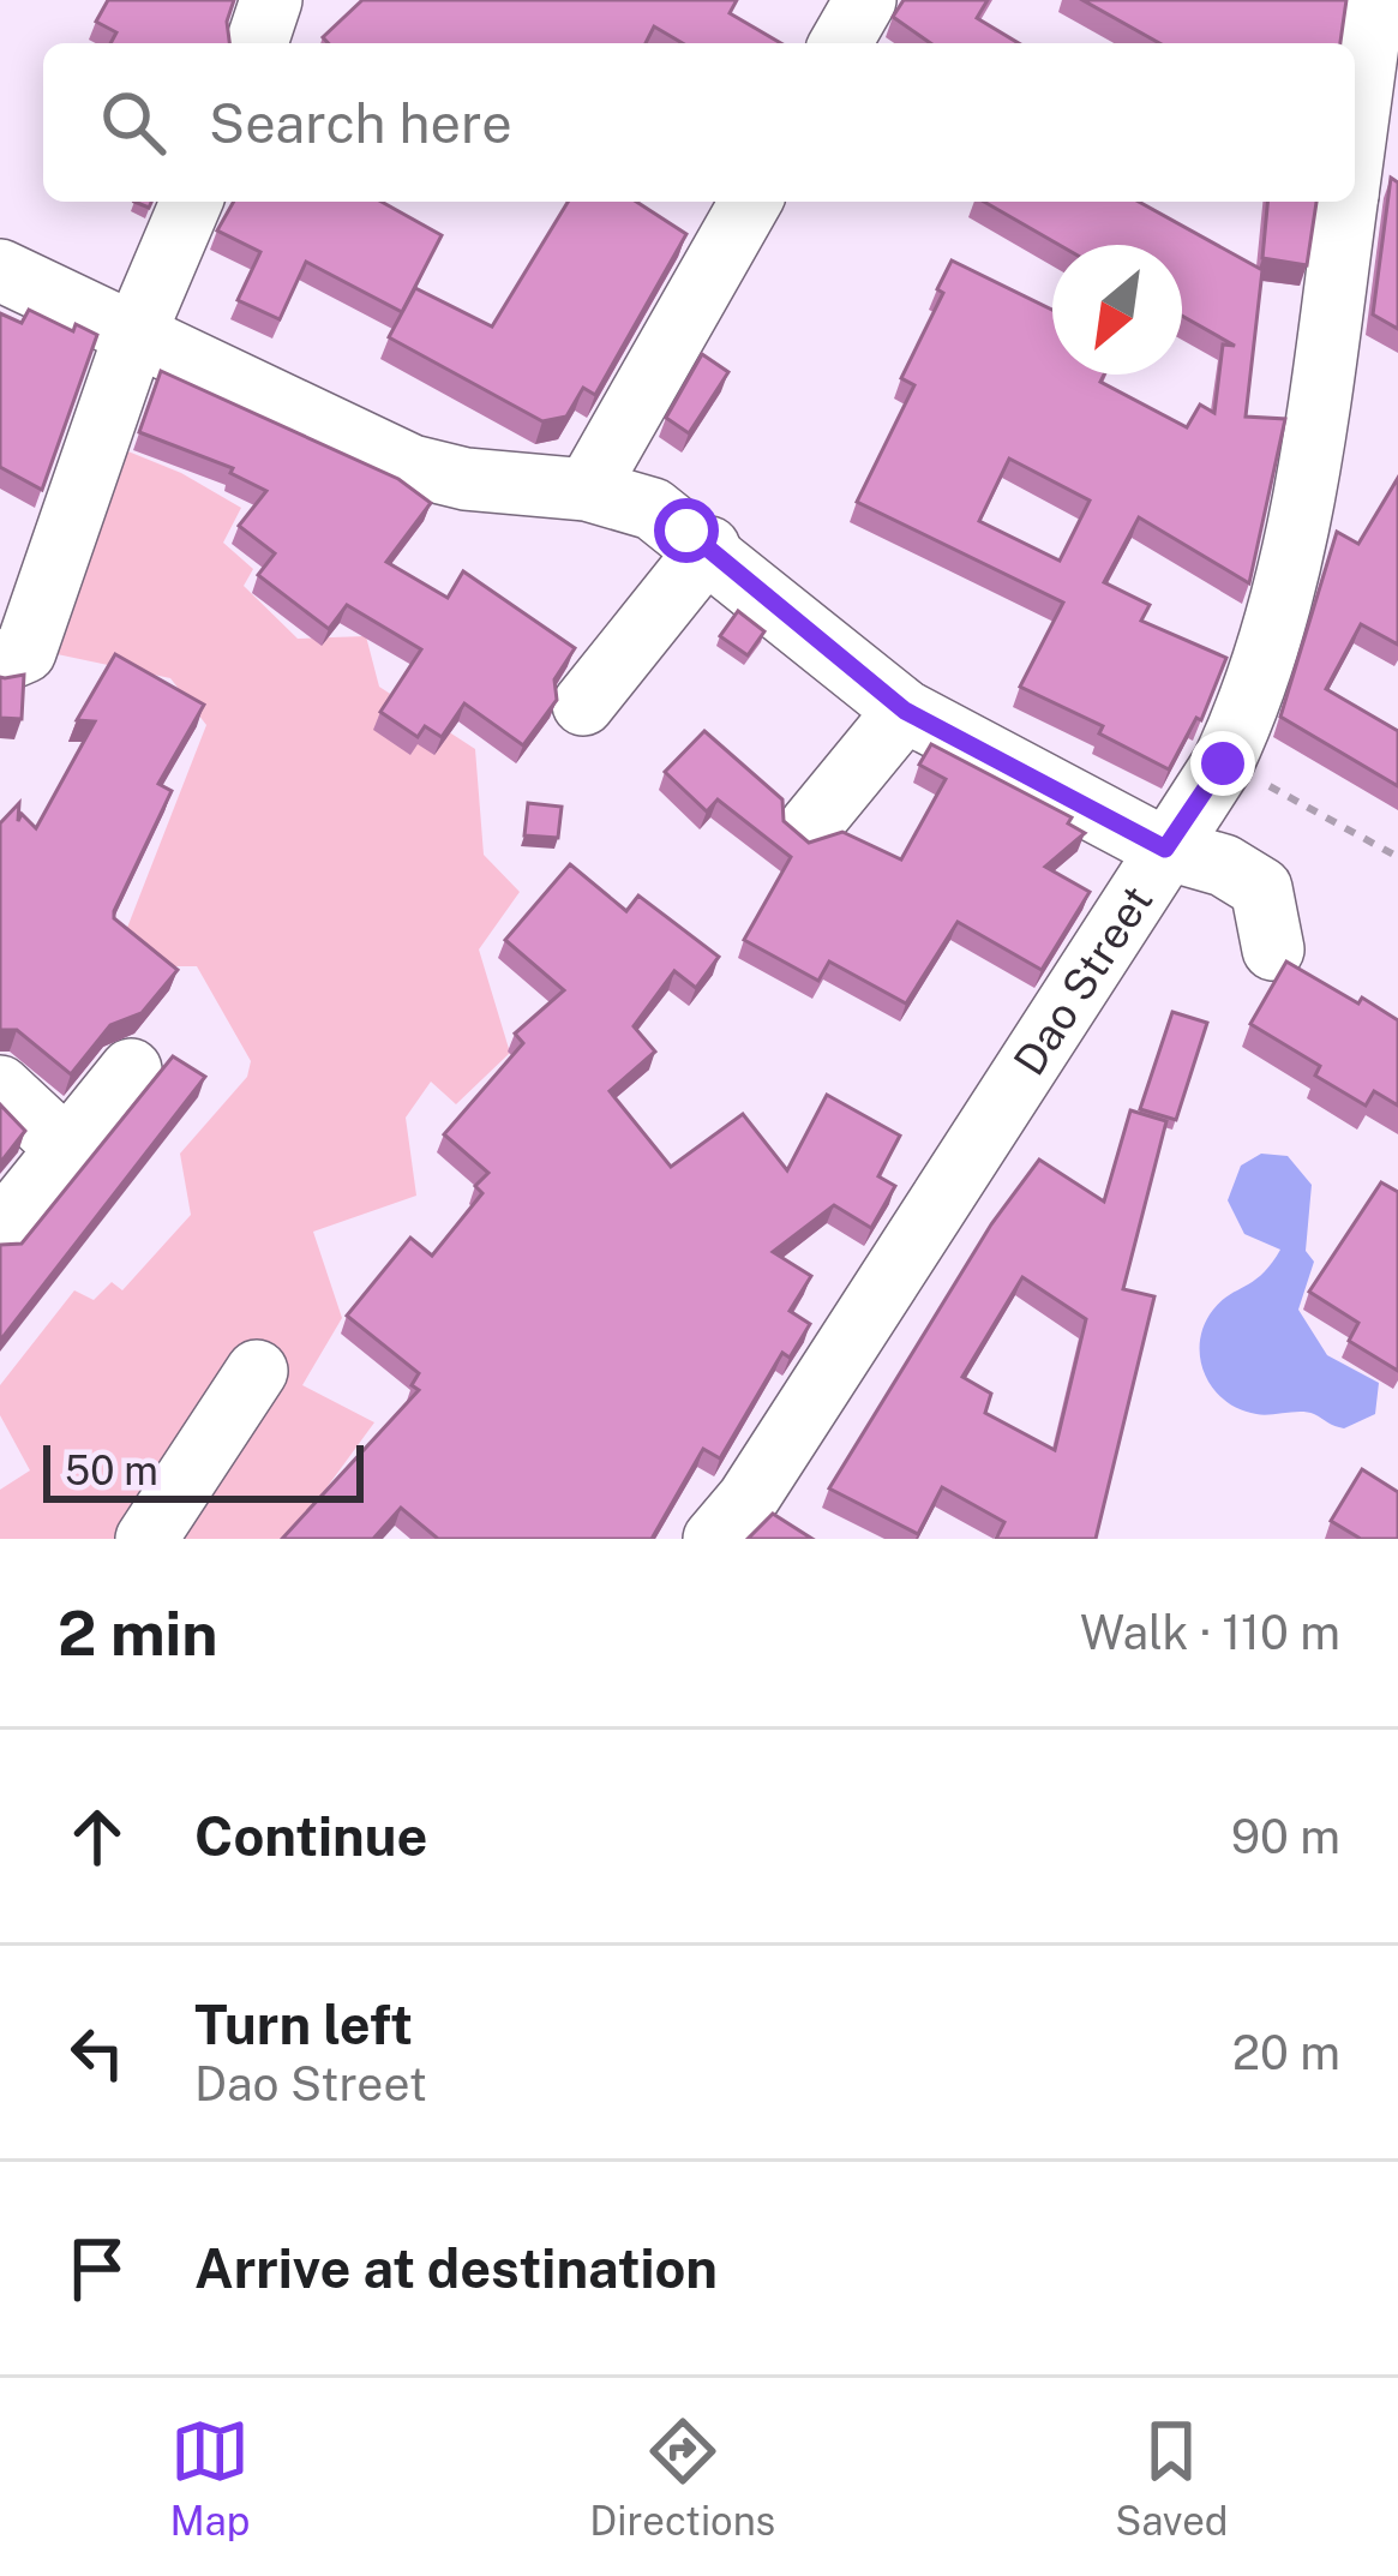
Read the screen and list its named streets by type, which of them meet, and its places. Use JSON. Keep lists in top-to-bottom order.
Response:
{
  "streets": {
    "street": ["Dao Street"]
  },
  "scale_bar": "50 m",
  "north": "bottom left",
  "page": {
    "search": "Search here",
    "scale": "50 m",
    "heading": ["2 min", "Walk · 110 m"],
    "list": [
      ["Continue", "90 m"],
      ["Turn left", "Dao Street", "20 m"],
      "Arrive at destination"
    ],
    "nav": ["Map", "Directions", "Saved"]
  }
}
